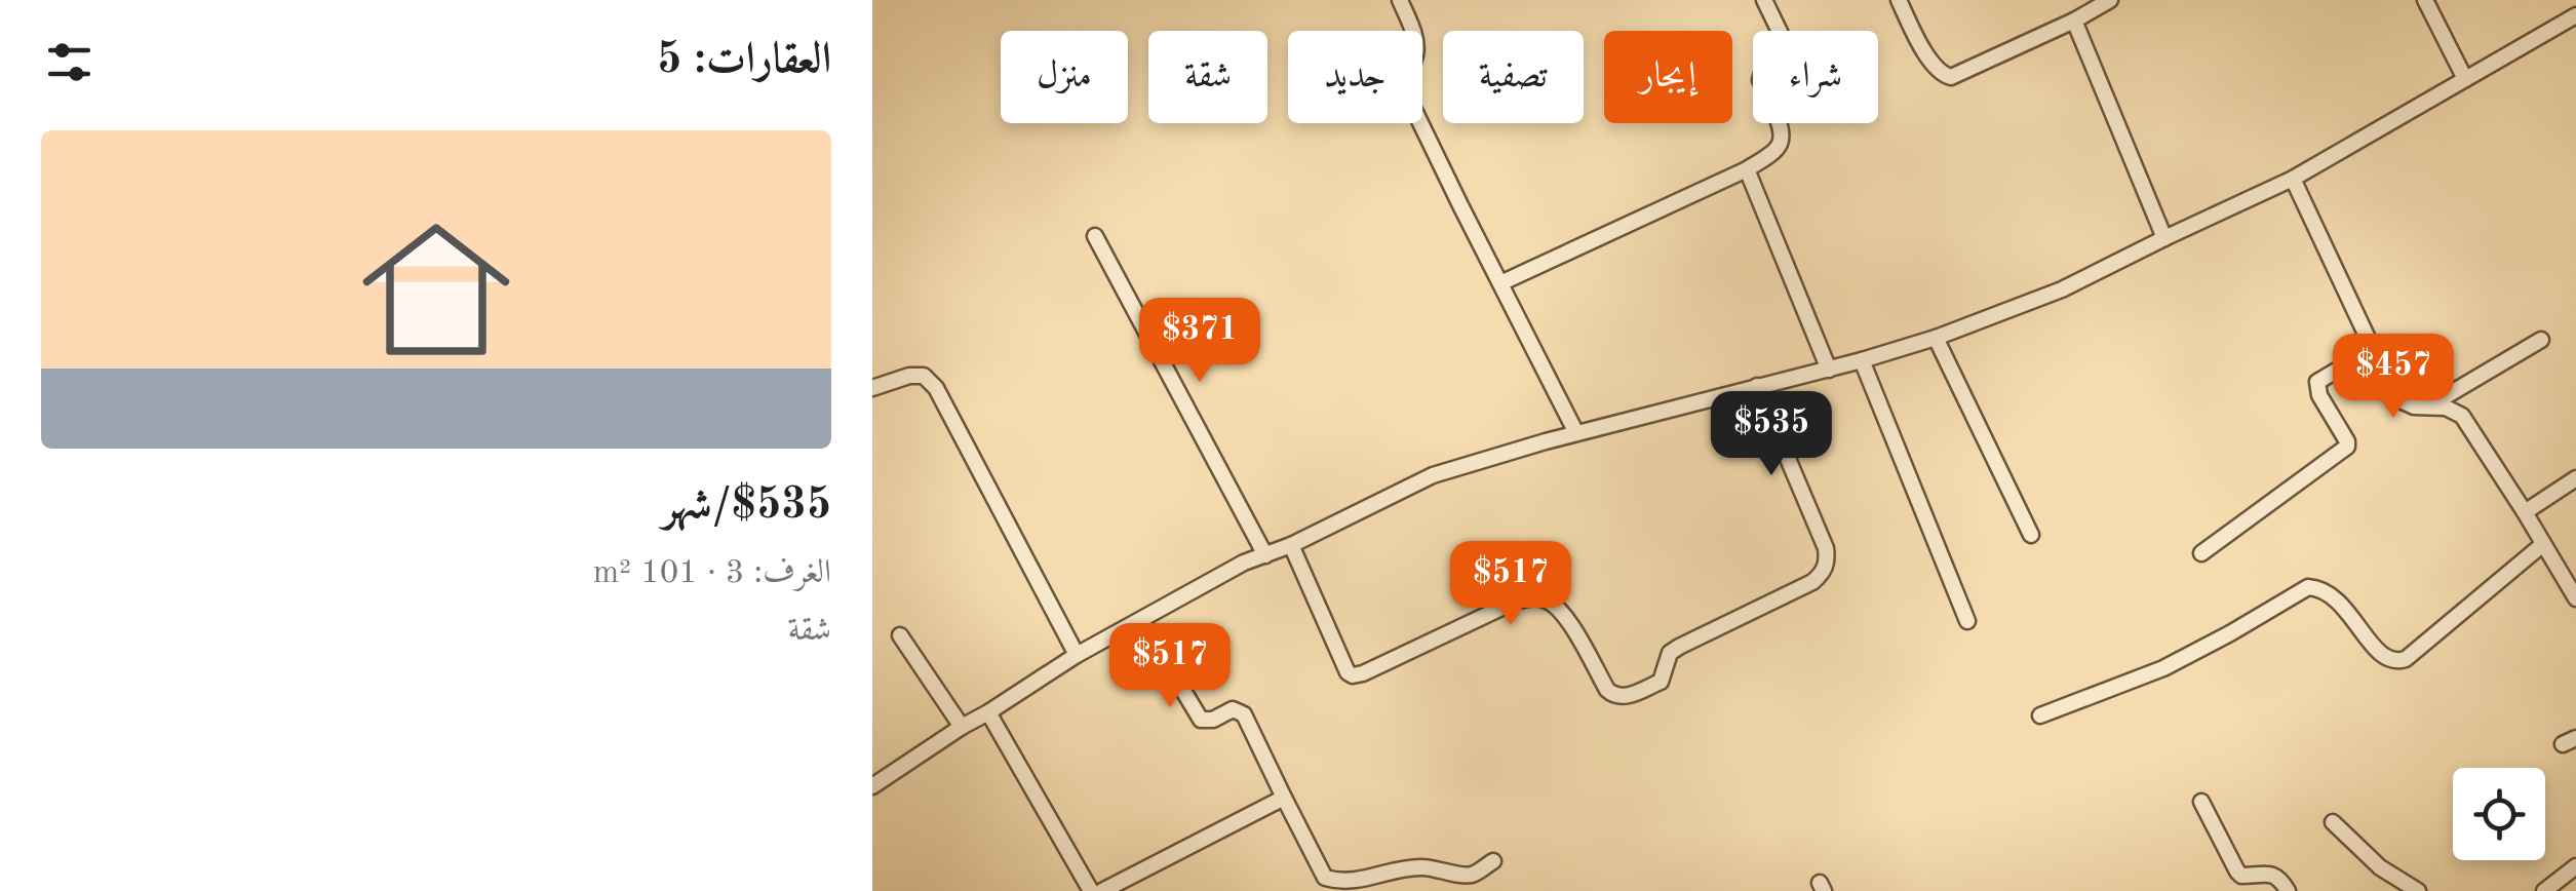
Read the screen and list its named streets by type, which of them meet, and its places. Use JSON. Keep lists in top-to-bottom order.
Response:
{
  "page": {
    "heading": "العقارات: 5",
    "chip": [
      "شراء",
      "إيجار",
      "تصفية",
      "جديد",
      "شقة",
      "منزل"
    ],
    "list": [
      {
        "name": "$535/شهر",
        "note": "الغرف: 3 · 101 m² · شقة"
      }
    ],
    "price": [
      "$371",
      "$457",
      "$535",
      "$517",
      "$517"
    ]
  }
}
